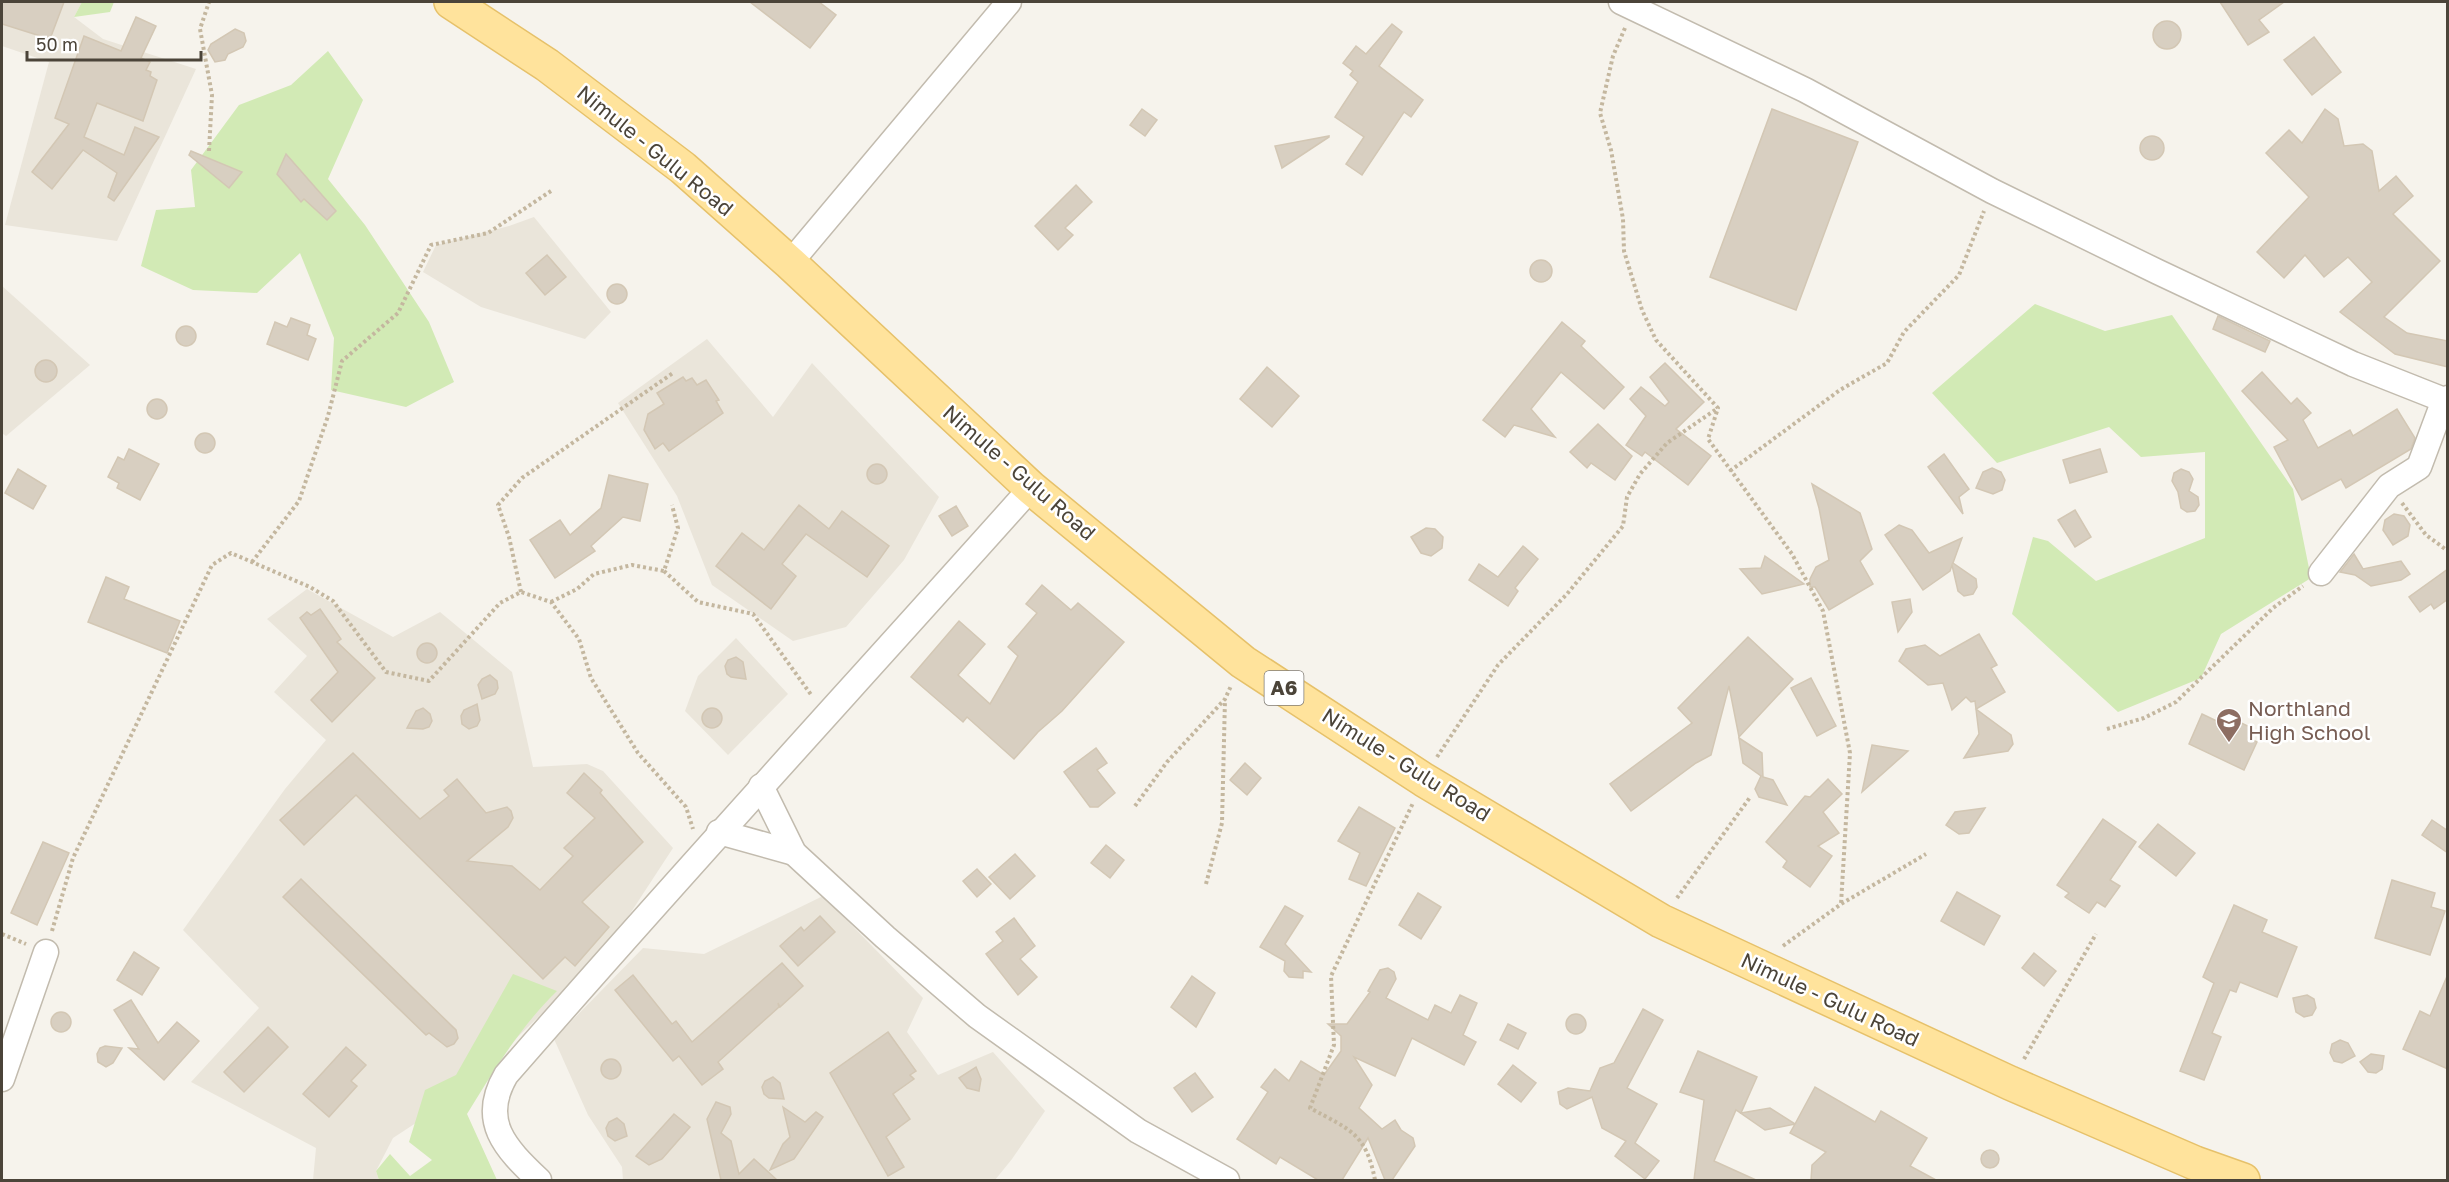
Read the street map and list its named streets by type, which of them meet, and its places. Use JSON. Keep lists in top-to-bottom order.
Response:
{
  "streets": {
    "main road": ["Nimule - Gulu Road", "A6"]
  },
  "places": {
    "school or university": ["Northland High School"]
  },
  "scale_bar": "50 m"
}
